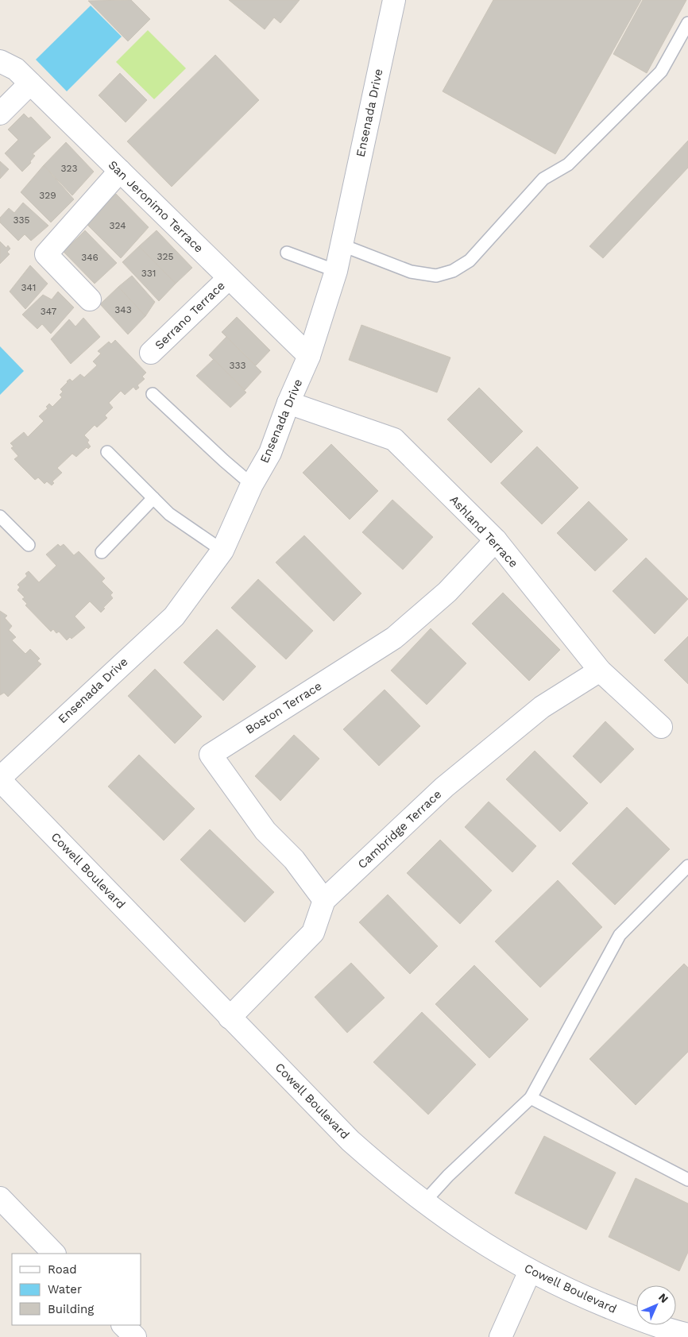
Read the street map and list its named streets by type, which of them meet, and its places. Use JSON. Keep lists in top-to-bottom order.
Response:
{
  "streets": {
    "street": [
      "Ensenada Drive",
      "San Jeronimo Terrace",
      "Serrano Terrace",
      "Ashland Terrace",
      "Boston Terrace",
      "Cambridge Terrace",
      "Cowell Boulevard"
    ]
  },
  "crossings": [
    ["Ensenada Drive", "San Jeronimo Terrace"],
    ["Ensenada Drive", "Ashland Terrace"],
    ["Ensenada Drive", "Cowell Boulevard"],
    ["San Jeronimo Terrace", "Serrano Terrace"],
    ["Ashland Terrace", "Boston Terrace"],
    ["Ashland Terrace", "Cambridge Terrace"],
    ["Boston Terrace", "Cambridge Terrace"],
    ["Cambridge Terrace", "Cowell Boulevard"]
  ],
  "house_numbers": [
    "323",
    "329",
    "335",
    "324",
    "325",
    "346",
    "331",
    "341",
    "343",
    "347",
    "333"
  ],
  "legend": ["Road", "Water", "Building"],
  "north": "top right"
}
